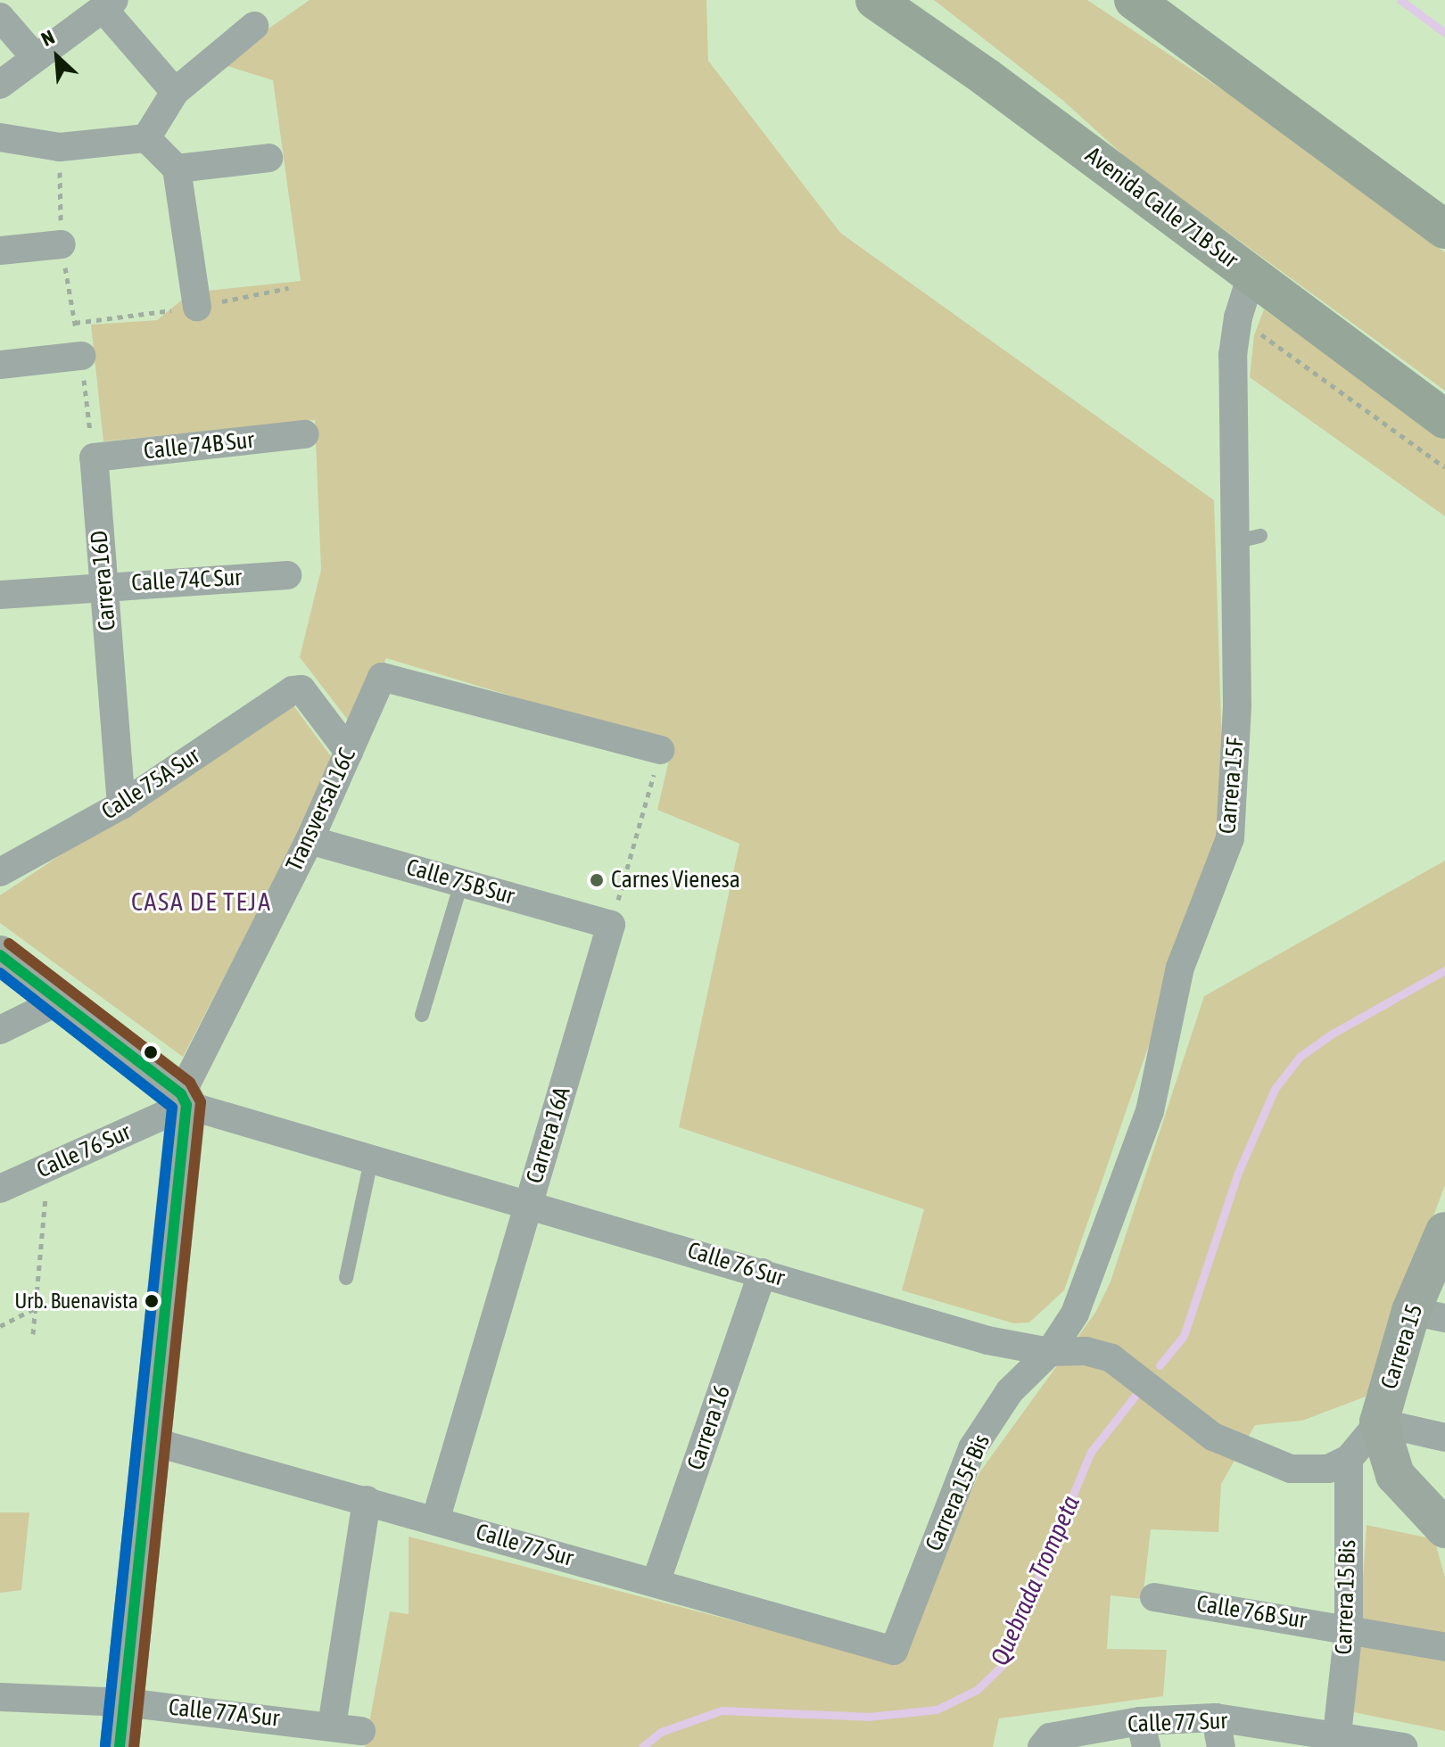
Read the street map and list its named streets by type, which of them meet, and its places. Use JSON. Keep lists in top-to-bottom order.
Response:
{
  "streets": {
    "highway": ["Avenida Calle 71B Sur"],
    "street": [
      "Calle 74B Sur",
      "Carrera 16D",
      "Calle 74C Sur",
      "Calle 75A Sur",
      "Carrera 15F",
      "Transversal 16C",
      "Calle 75B Sur",
      "Carrera 16A",
      "Calle 76 Sur",
      "Carrera 15",
      "Carrera 16",
      "Carrera 15F Bis",
      "Calle 77 Sur",
      "Carrera 15 Bis",
      "Calle 76B Sur",
      "Calle 77A Sur"
    ]
  },
  "crossings": [
    ["Avenida Calle 71B Sur", "Carrera 15F"],
    ["Calle 74B Sur", "Carrera 16D"],
    ["Carrera 16D", "Calle 74C Sur"],
    ["Carrera 16D", "Calle 75A Sur"],
    ["Calle 75A Sur", "Transversal 16C"],
    ["Carrera 15F", "Calle 76 Sur"],
    ["Carrera 15F", "Carrera 15F Bis"],
    ["Transversal 16C", "Calle 75B Sur"],
    ["Transversal 16C", "Calle 76 Sur"],
    ["Calle 75B Sur", "Carrera 16A"],
    ["Carrera 16A", "Calle 76 Sur"],
    ["Carrera 16A", "Calle 77 Sur"],
    ["Calle 76 Sur", "Carrera 16"],
    ["Calle 76 Sur", "Carrera 15F Bis"],
    ["Calle 76 Sur", "Carrera 15 Bis"],
    ["Carrera 16", "Calle 77 Sur"],
    ["Carrera 15F Bis", "Calle 77 Sur"],
    ["Calle 77 Sur", "Carrera 15 Bis"],
    ["Carrera 15 Bis", "Calle 76B Sur"]
  ],
  "districts": ["CASA DE TEJA"],
  "water": ["Quebrada Trompeta"],
  "places": ["Carnes Vienesa", "Urb. Buenavista"],
  "north": "top left"
}
